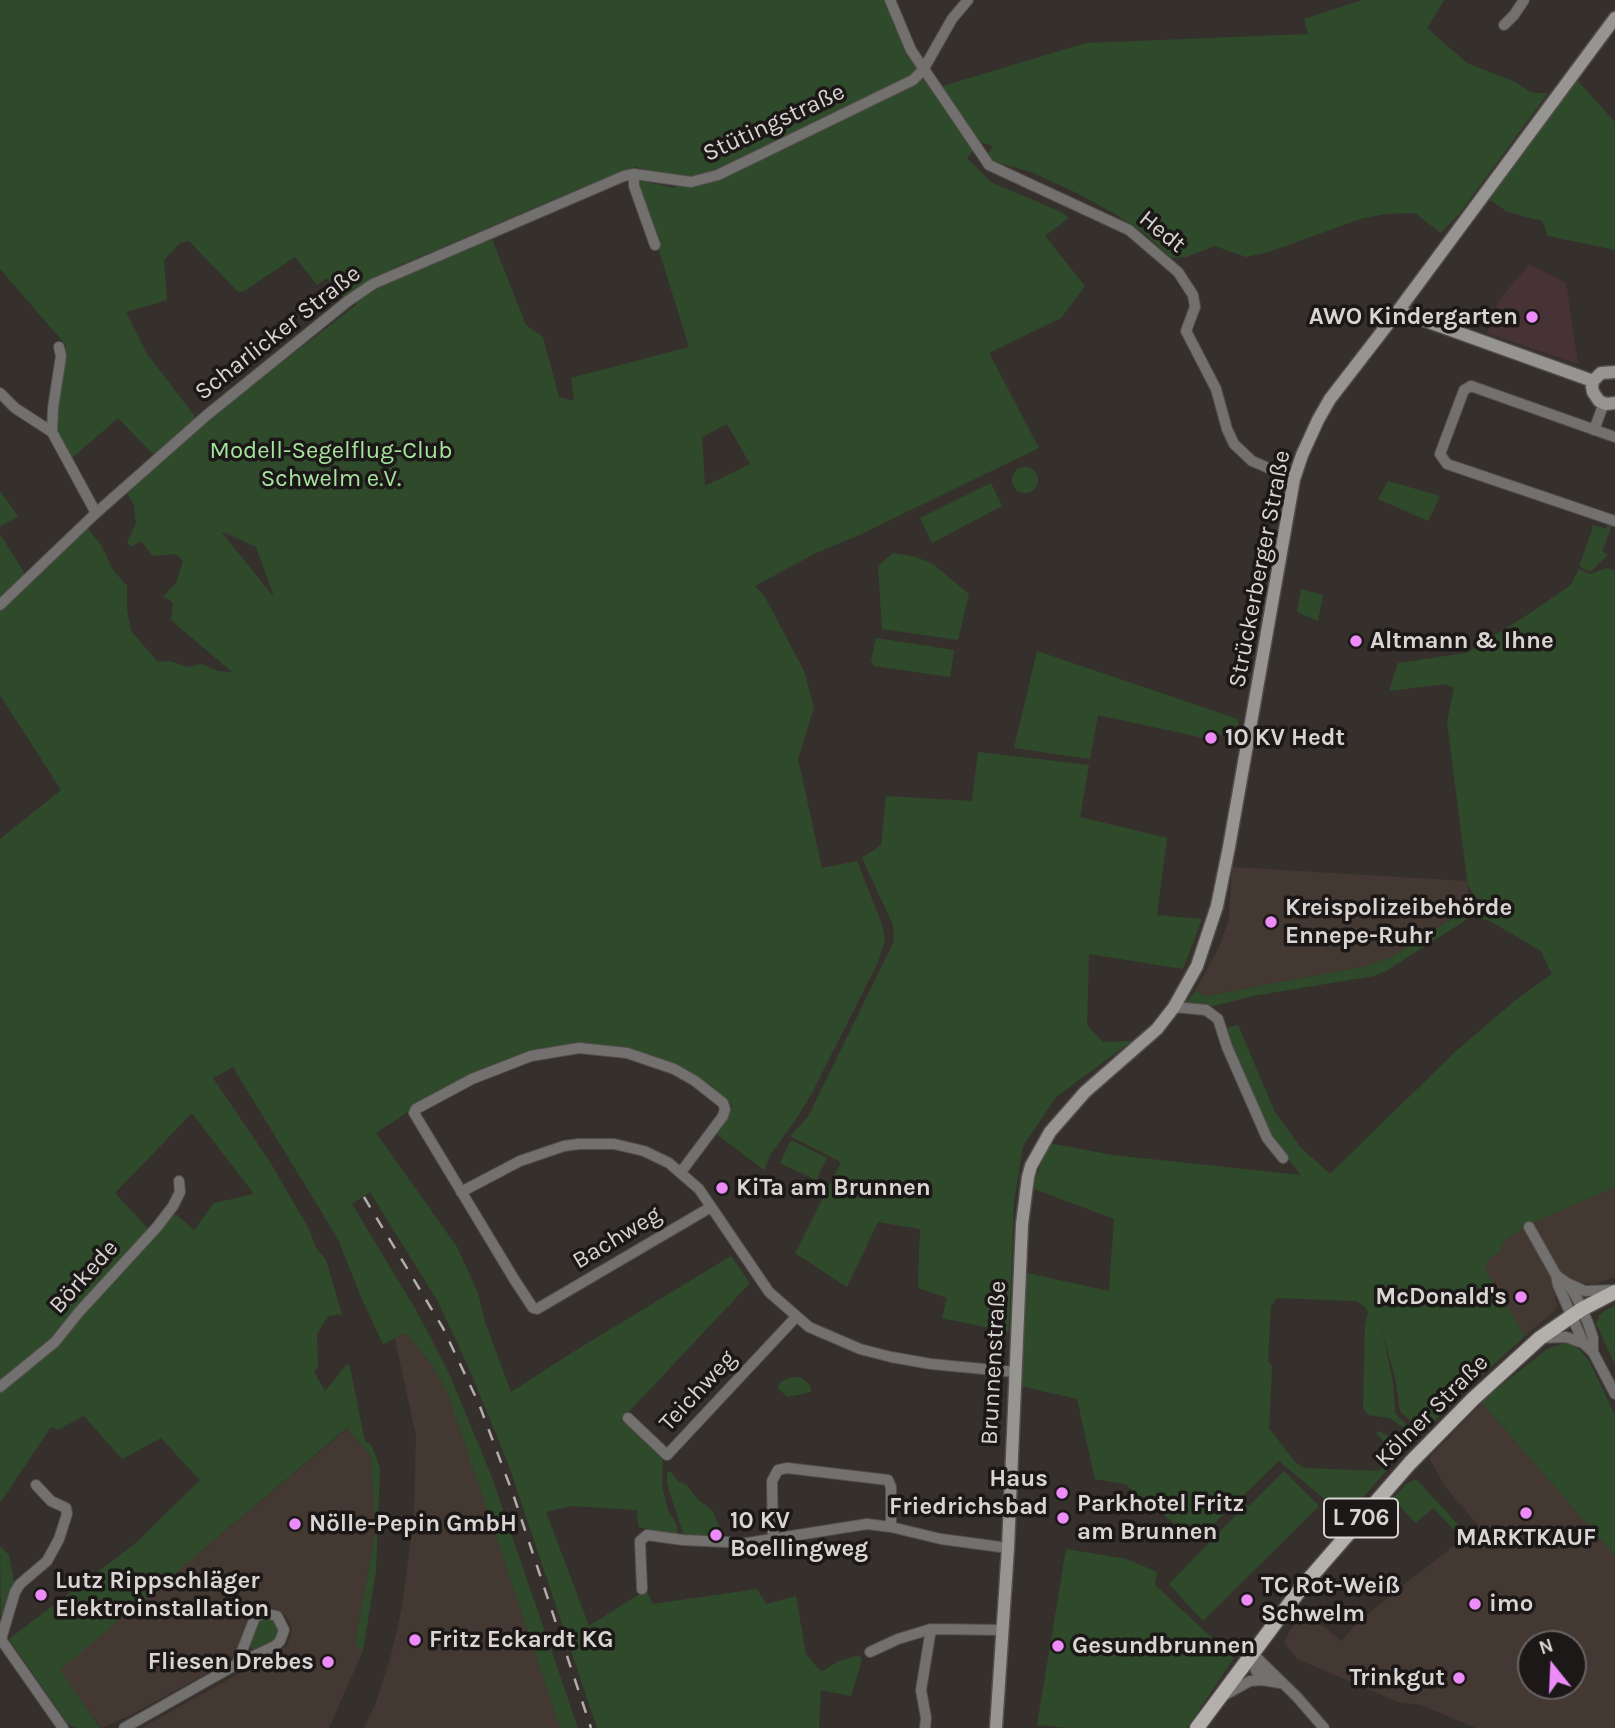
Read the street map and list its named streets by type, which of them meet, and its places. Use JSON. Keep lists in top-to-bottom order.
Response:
{
  "streets": {
    "main road": [
      "Strückerberger Straße",
      "Brunnenstraße",
      "Kölner Straße",
      "L 706"
    ],
    "street": [
      "Stütingstraße",
      "Hedt",
      "Scharlicker Straße",
      "Bachweg",
      "Börkede",
      "Teichweg"
    ]
  },
  "crossings": [
    ["Stütingstraße", "Hedt"],
    ["Stütingstraße", "Scharlicker Straße"],
    ["Hedt", "Strückerberger Straße"],
    ["Strückerberger Straße", "Brunnenstraße"],
    ["Kölner Straße", "L 706"]
  ],
  "parks": ["Modell-Segelflug-Club Schwelm e.V."],
  "places": [
    "AWO Kindergarten",
    "Altmann & Ihne",
    "10 KV Hedt",
    "Kreispolizeibehörde Ennepe-Ruhr",
    "KiTa am Brunnen",
    "McDonald's",
    "Haus Friedrichsbad",
    "MARKTKAUF",
    "Parkhotel Fritz am Brunnen",
    "Nölle-Pepin GmbH",
    "10 KV Boellingweg",
    "Lutz Rippschläger Elektroinstallation",
    "TC Rot-Weiß Schwelm",
    "imo",
    "Fritz Eckardt KG",
    "Gesundbrunnen",
    "Fliesen Drebes",
    "Trinkgut"
  ],
  "north": "top"
}
